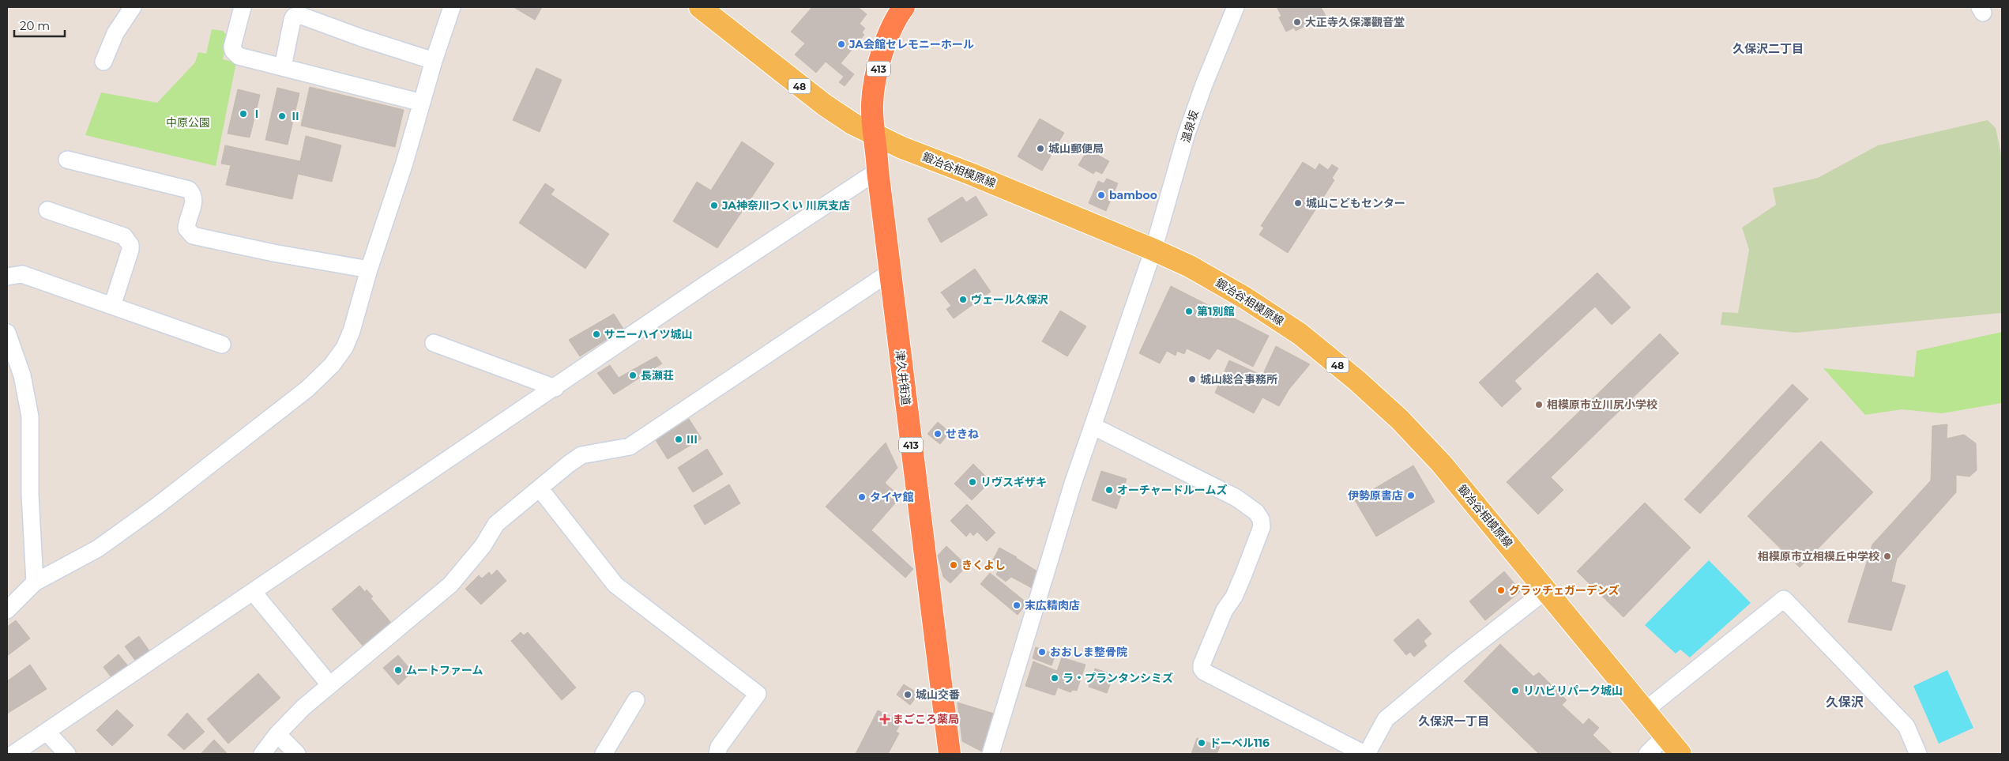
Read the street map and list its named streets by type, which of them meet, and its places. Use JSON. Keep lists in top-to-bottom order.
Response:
{
  "streets": {
    "highway": ["413", "津久井街道"],
    "main road": ["48", "鍛冶谷相模原線"],
    "street": ["温泉坂"]
  },
  "crossings": [
    ["温泉坂", "鍛冶谷相模原線"],
    ["鍛冶谷相模原線", "津久井街道"]
  ],
  "districts": ["久保沢二丁目", "久保沢", "久保沢一丁目"],
  "parks": ["中原公園"],
  "places": {
    "other": [
      "大正寺久保澤觀音堂",
      "JA会館セレモニーホール",
      "Ⅰ",
      "Ⅱ",
      "城山郵便局",
      "bamboo",
      "城山こどもセンター",
      "JA神奈川つくい 川尻支店",
      "ヴェール久保沢",
      "第1別館",
      "サニーハイツ城山",
      "長瀬荘",
      "城山総合事務所",
      "相模原市立川尻小学校",
      "せきね",
      "Ⅲ",
      "リヴスギザキ",
      "オーチャードルームズ",
      "伊勢原書店",
      "タイヤ館",
      "相模原市立相模丘中学校",
      "きくよし",
      "グラッチェガーデンズ",
      "末広精肉店",
      "おおしま整骨院",
      "ムートファーム",
      "ラ・プランタンシミズ",
      "リハビリパーク城山",
      "城山交番",
      "ドーベル116"
    ],
    "health": ["まごころ薬局"]
  },
  "scale_bar": "20 m"
}
